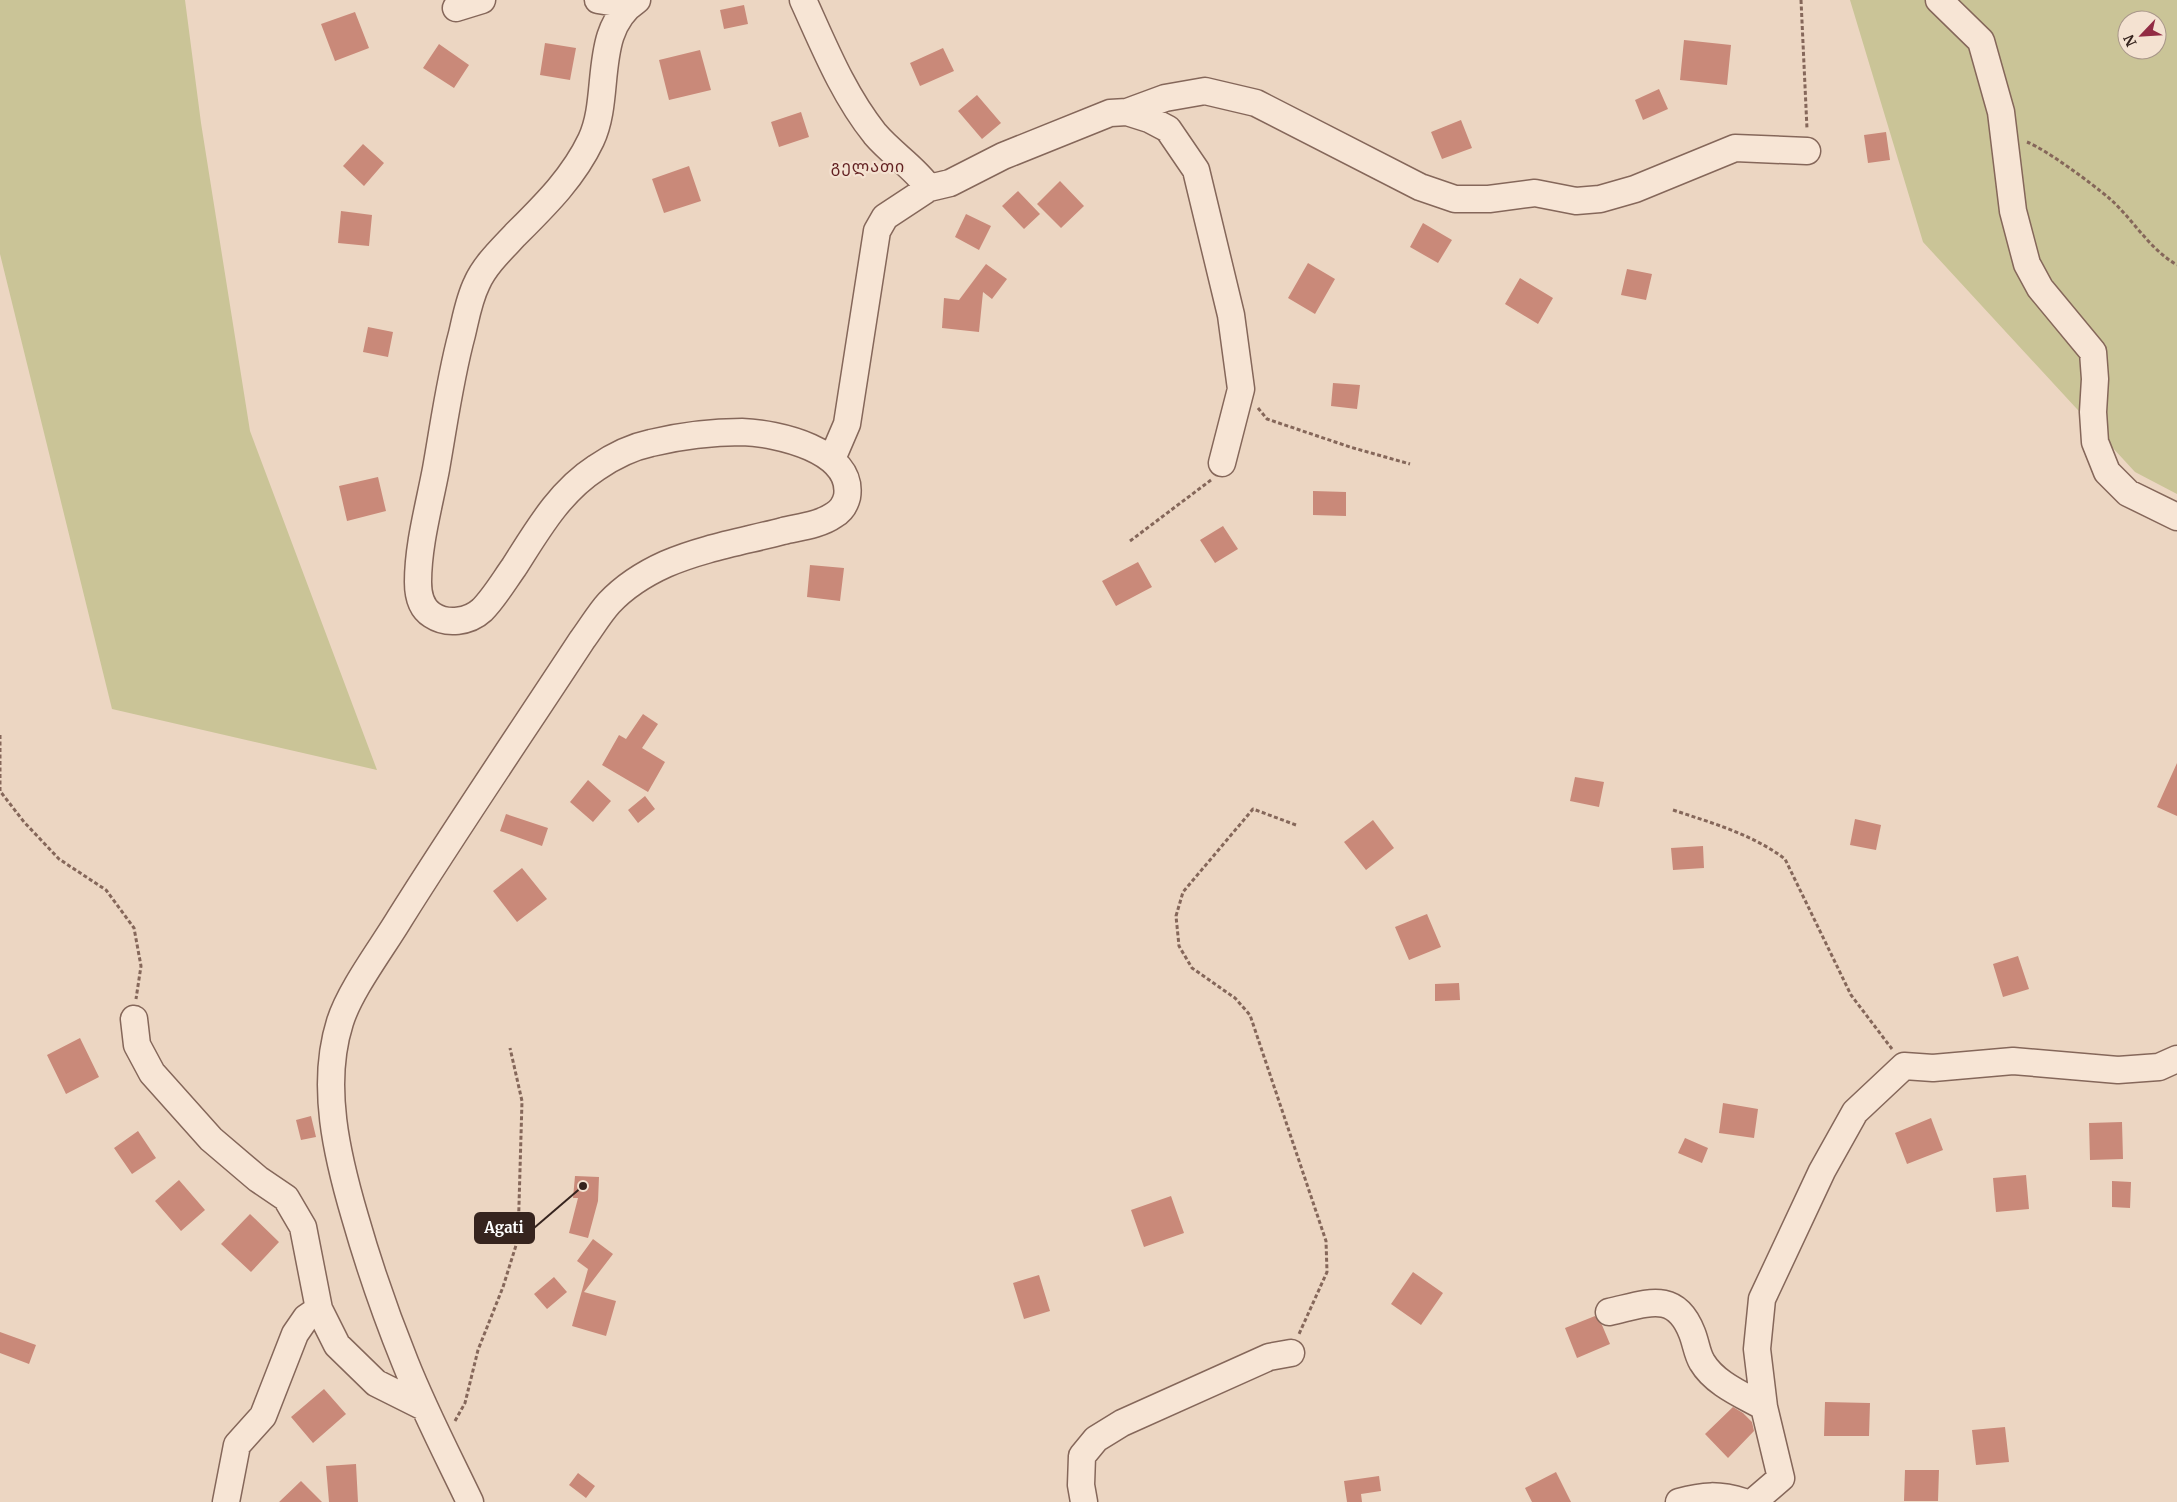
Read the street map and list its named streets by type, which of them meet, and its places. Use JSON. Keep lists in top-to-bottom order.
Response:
{
  "districts": ["გელათი"],
  "places": ["Agati"],
  "north": "bottom left"
}
